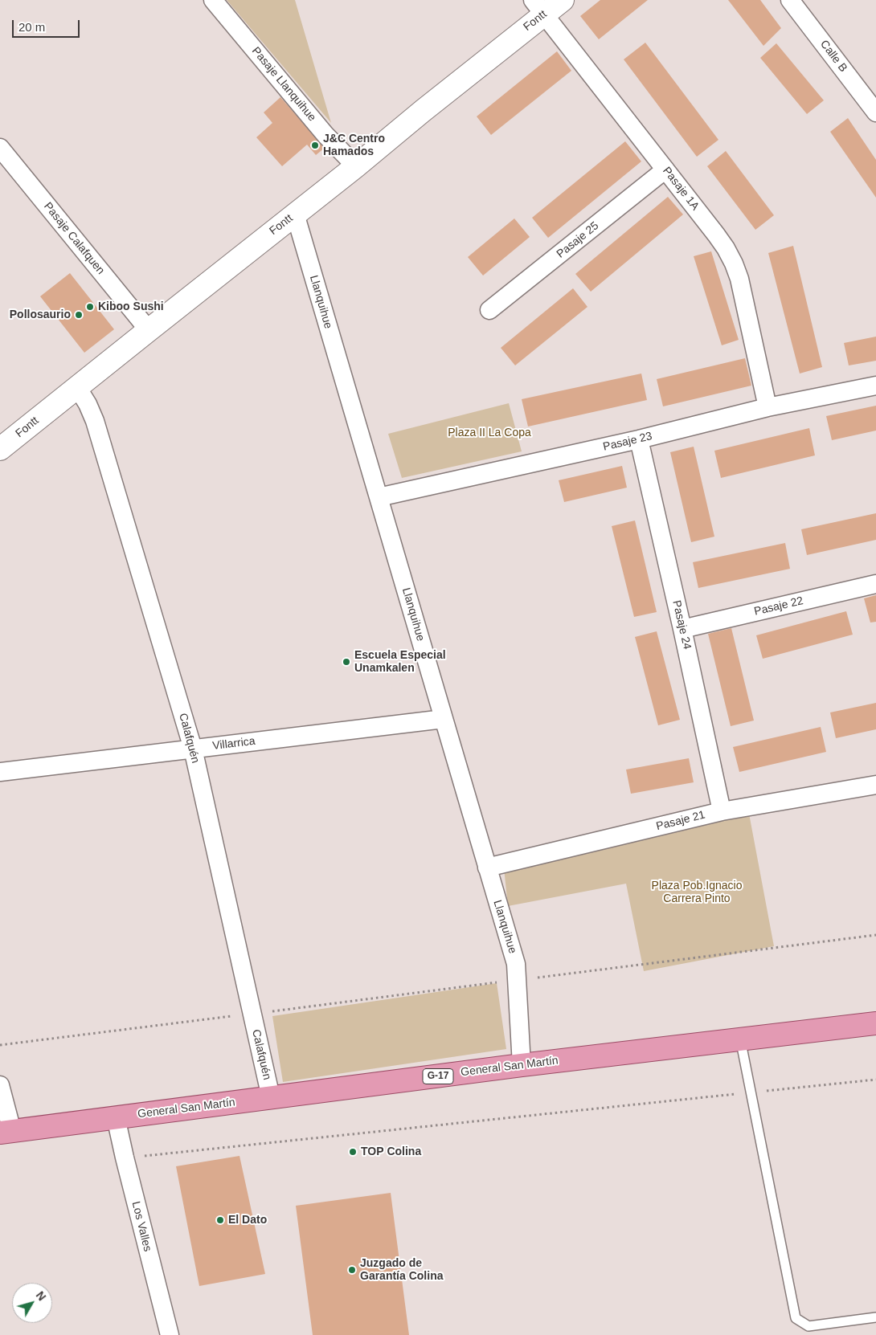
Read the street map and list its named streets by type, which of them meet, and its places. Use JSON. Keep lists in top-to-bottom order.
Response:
{
  "streets": {
    "main road": ["Fontt", "General San Martín", "G-17"],
    "street": [
      "Calle B",
      "Pasaje Llanquihue",
      "Pasaje 1A",
      "Pasaje Calafquen",
      "Pasaje 25",
      "Llanquihue",
      "Pasaje 23",
      "Pasaje 22",
      "Pasaje 24",
      "Calafquén",
      "Villarrica",
      "Pasaje 21",
      "Los Valles"
    ]
  },
  "crossings": [
    ["Fontt", "Pasaje Llanquihue"],
    ["Fontt", "Pasaje 1A"],
    ["Fontt", "Pasaje Calafquen"],
    ["Fontt", "Llanquihue"],
    ["Fontt", "Calafquén"],
    ["Pasaje 1A", "Pasaje 25"],
    ["Pasaje 1A", "Pasaje 23"],
    ["Llanquihue", "Pasaje 23"],
    ["Llanquihue", "Villarrica"],
    ["Llanquihue", "Pasaje 21"],
    ["Llanquihue", "General San Martín"],
    ["Pasaje 23", "Pasaje 24"],
    ["Pasaje 22", "Pasaje 24"],
    ["Pasaje 24", "Pasaje 21"],
    ["Calafquén", "Villarrica"],
    ["Calafquén", "General San Martín"],
    ["General San Martín", "Los Valles"]
  ],
  "parks": ["Plaza II La Copa", "Plaza Pob.Ignacio Carrera Pinto"],
  "places": [
    "J&C Centro Hamados",
    "Kiboo Sushi",
    "Pollosaurio",
    "Escuela Especial Unamkalen",
    "TOP Colina",
    "El Dato",
    "Juzgado de Garantía Colina"
  ],
  "scale_bar": "20 m",
  "north": "top right"
}
